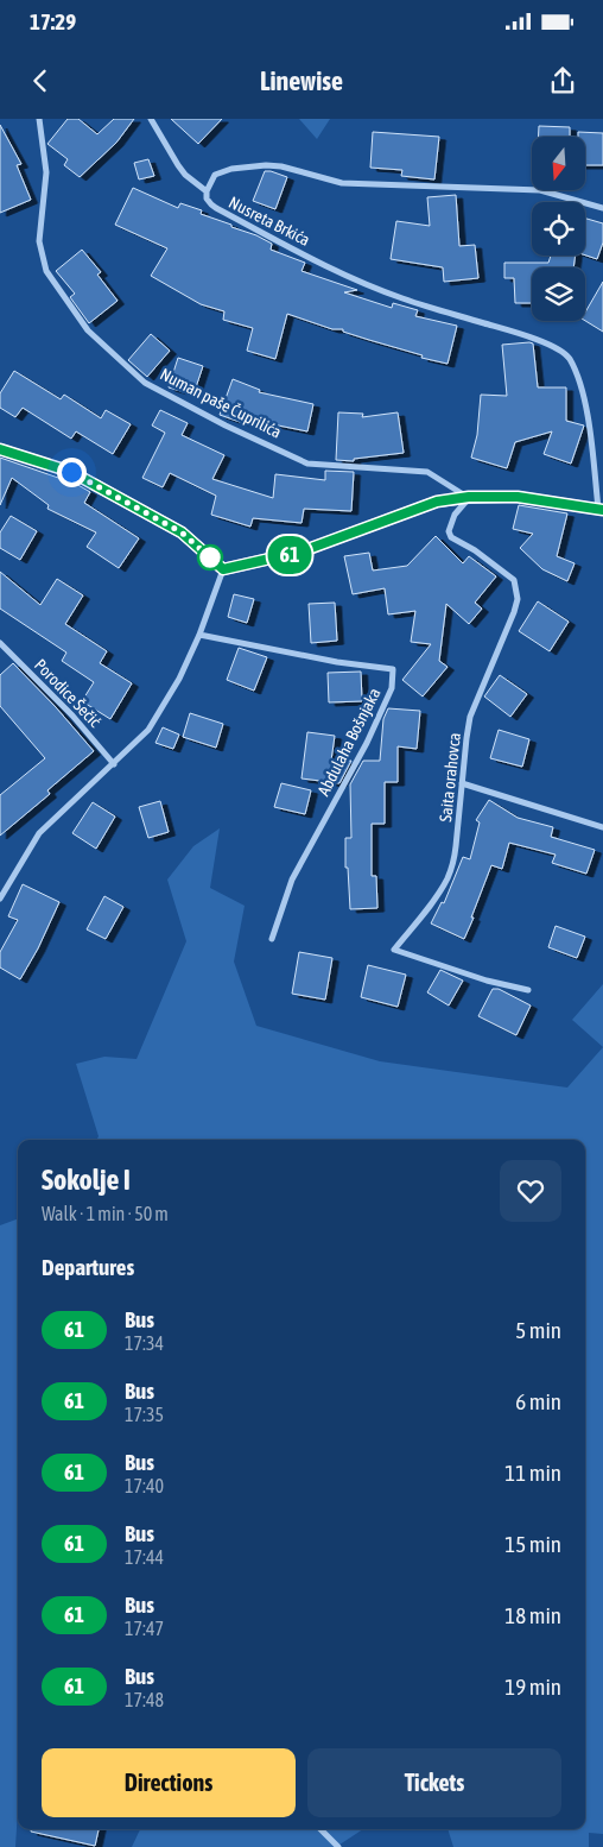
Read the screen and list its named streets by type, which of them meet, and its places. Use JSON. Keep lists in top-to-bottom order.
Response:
{
  "streets": {
    "street": [
      "Nusreta Brkića",
      "Numan paše Čuprilića",
      "Porodice Šečić",
      "Abdulaha Bošnjaka",
      "Saita orahovca"
    ]
  },
  "crossings": [
    ["Numan paše Čuprilića", "Saita orahovca"]
  ],
  "lines": ["bus line 61"],
  "north": "bottom",
  "page": {
    "status": "17:29",
    "header": "Linewise",
    "on_map": "61",
    "heading": [
      ["Sokolje I", "Walk · 1 min · 50 m"],
      "Departures"
    ],
    "list": [
      {
        "mark": "61",
        "name": "Bus",
        "note": "17:34",
        "value": "5 min"
      },
      {
        "mark": "61",
        "name": "Bus",
        "note": "17:35",
        "value": "6 min"
      },
      {
        "mark": "61",
        "name": "Bus",
        "note": "17:40",
        "value": "11 min"
      },
      {
        "mark": "61",
        "name": "Bus",
        "note": "17:44",
        "value": "15 min"
      },
      {
        "mark": "61",
        "name": "Bus",
        "note": "17:47",
        "value": "18 min"
      },
      {
        "mark": "61",
        "name": "Bus",
        "note": "17:48",
        "value": "19 min"
      }
    ],
    "buttons": ["Directions", "Tickets"]
  }
}
